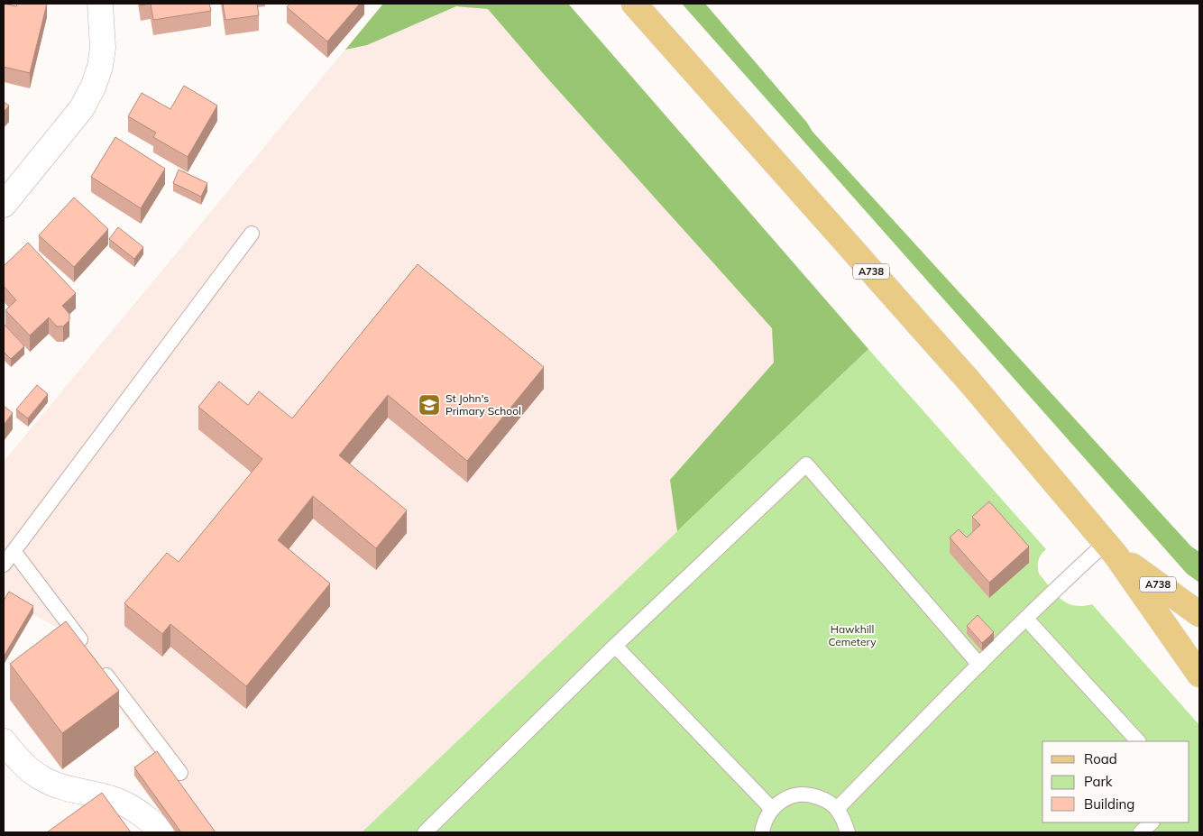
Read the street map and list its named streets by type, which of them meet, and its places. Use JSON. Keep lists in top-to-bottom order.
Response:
{
  "streets": {
    "main road": ["A738"]
  },
  "parks": ["Hawkhill Cemetery"],
  "places": {
    "school or university": ["St John's Primary School"]
  },
  "legend": ["Road", "Park", "Building"]
}
